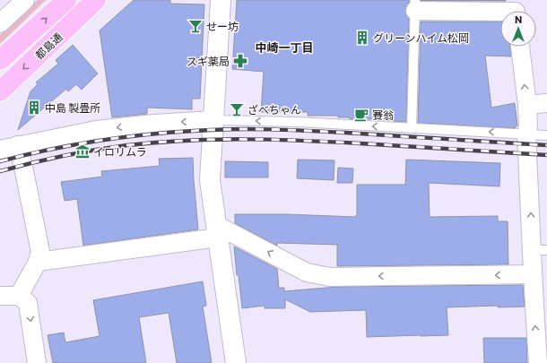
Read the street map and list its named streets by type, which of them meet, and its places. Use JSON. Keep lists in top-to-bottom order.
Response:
{
  "streets": {
    "main road": ["都島通"]
  },
  "districts": ["中崎一丁目"],
  "places": {
    "bar": ["せー坊", "ざべちゃん"],
    "building": ["グリーンハイム松岡", "中島 製畳所"],
    "pharmacy": ["スギ薬局"],
    "cafe": ["賽翁"],
    "museum": ["イロリムラ"]
  },
  "north": "top"
}
